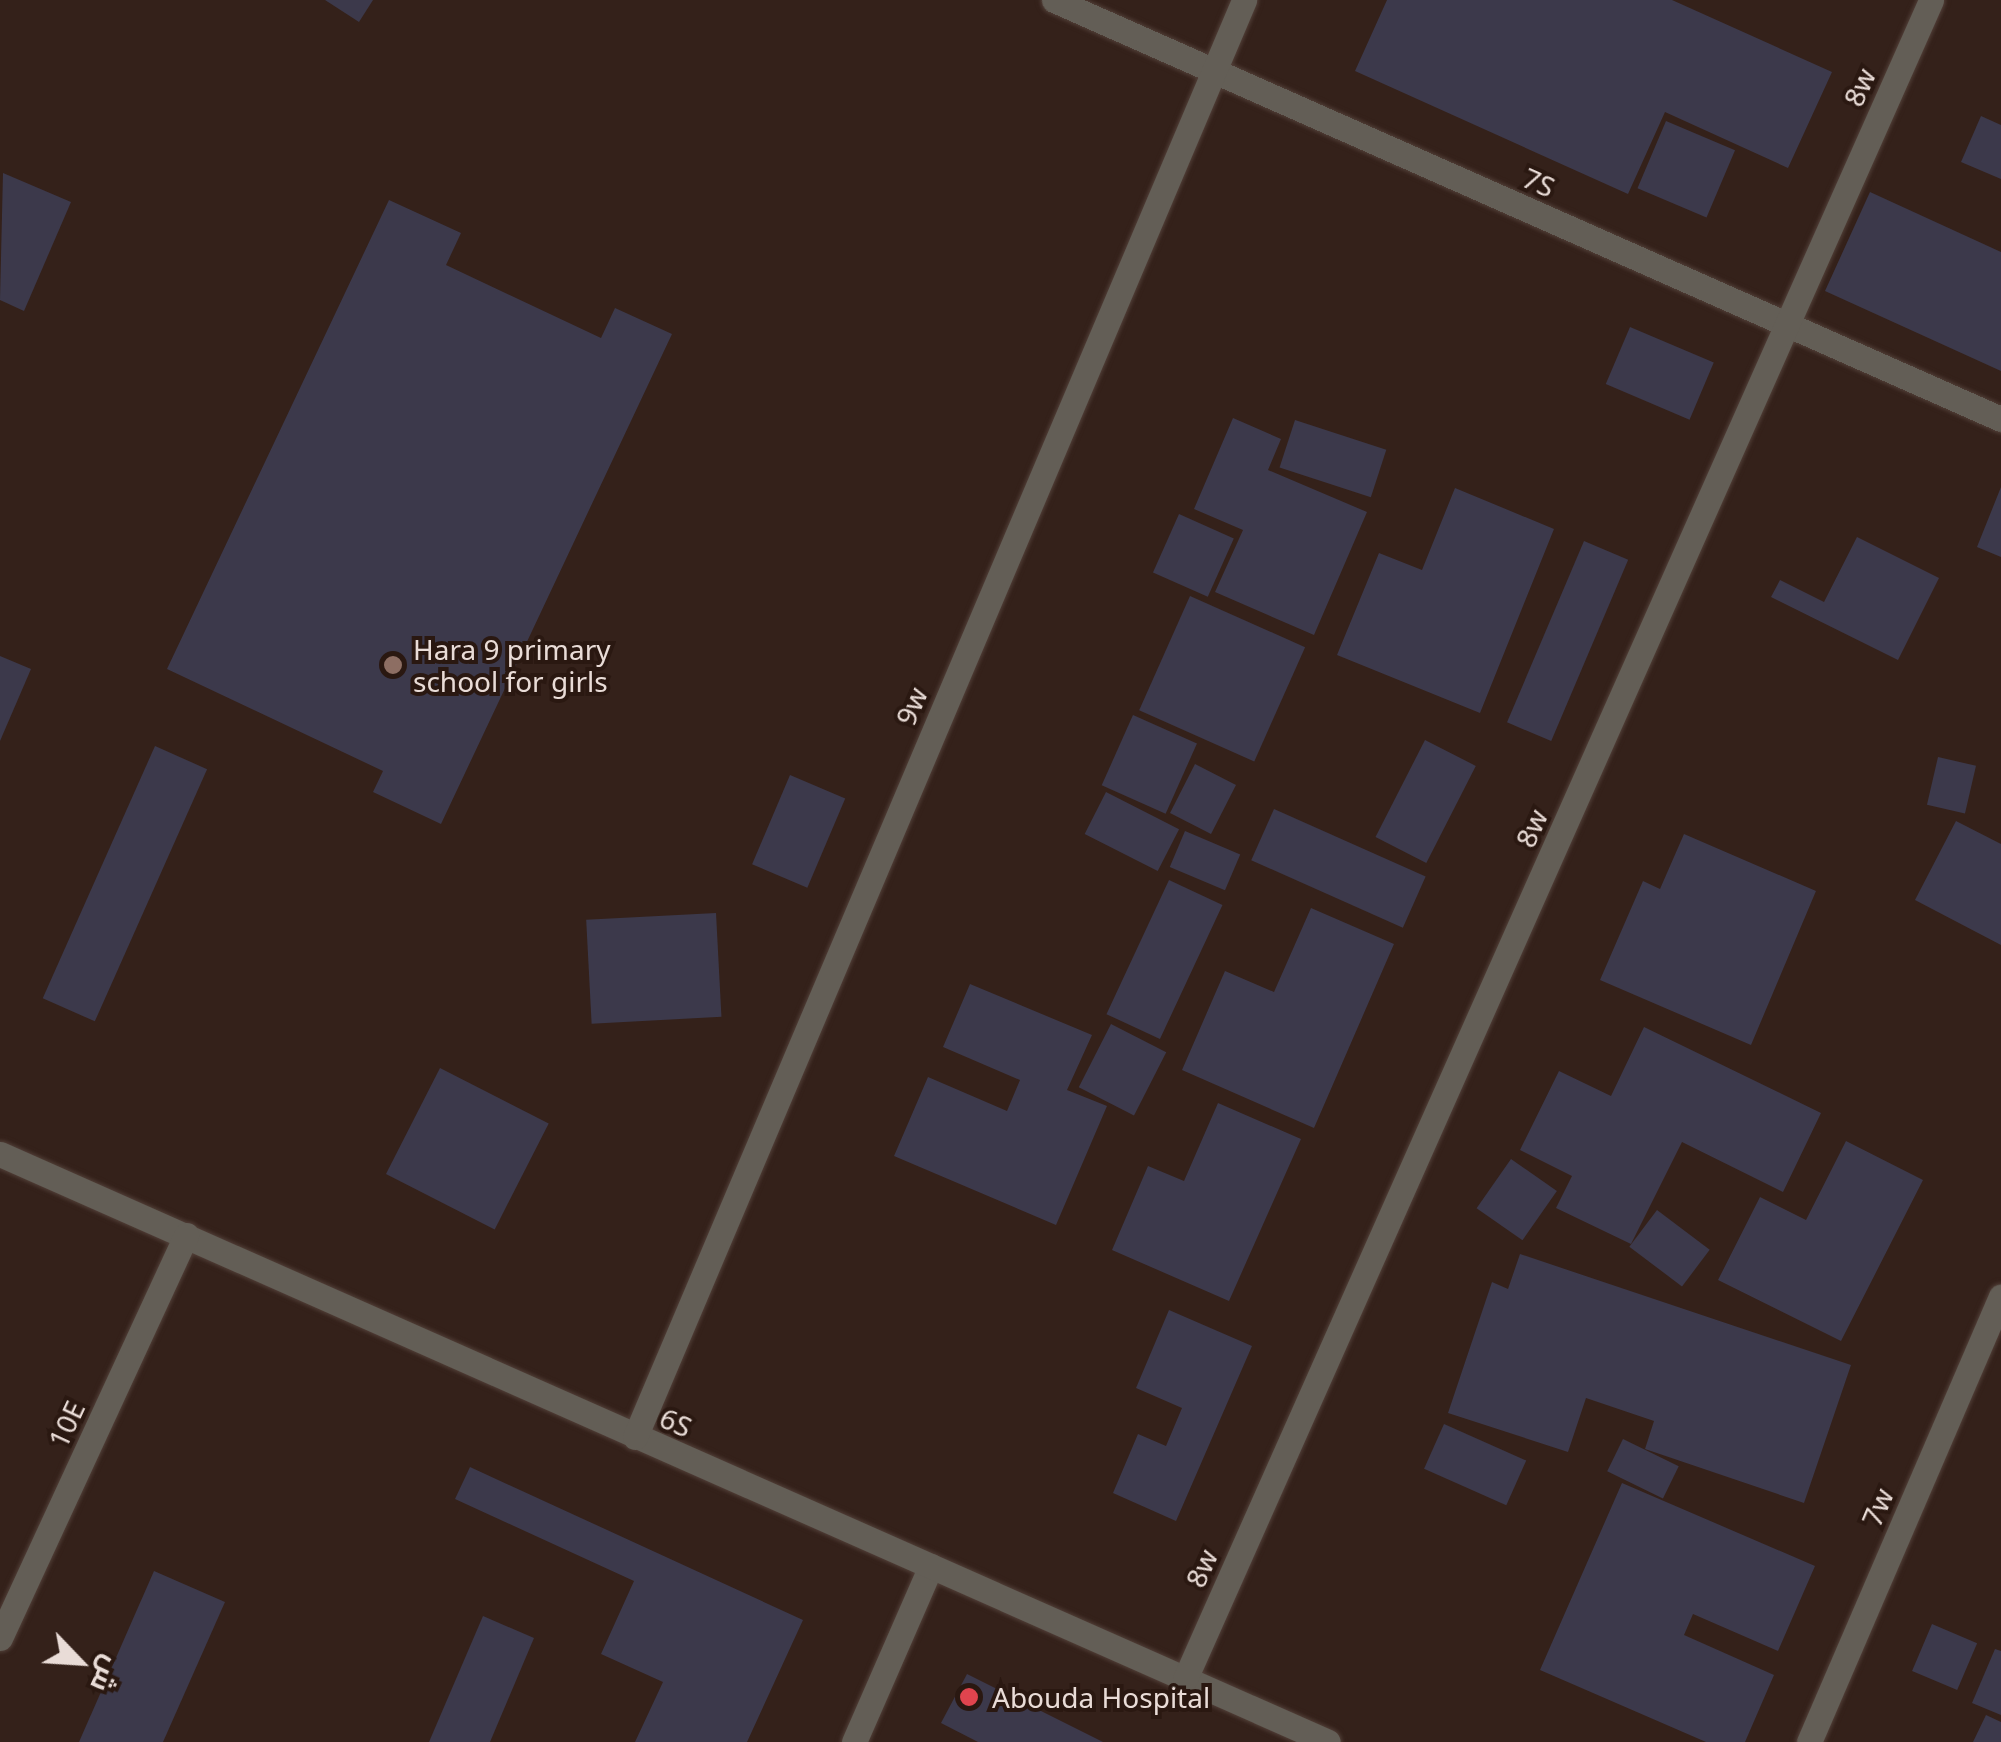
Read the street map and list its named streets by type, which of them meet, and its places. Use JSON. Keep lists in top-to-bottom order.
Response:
{
  "streets": {
    "street": [
      "8w",
      "7S",
      "9w",
      "6S",
      "10E",
      "7w"
    ]
  },
  "crossings": [
    ["8w", "7S"],
    ["8w", "6S"],
    ["7S", "9w"],
    ["9w", "6S"],
    ["6S", "10E"]
  ],
  "places": ["Hara 9 primary school for girls", "Abouda Hospital"],
  "north": "bottom right"
}
